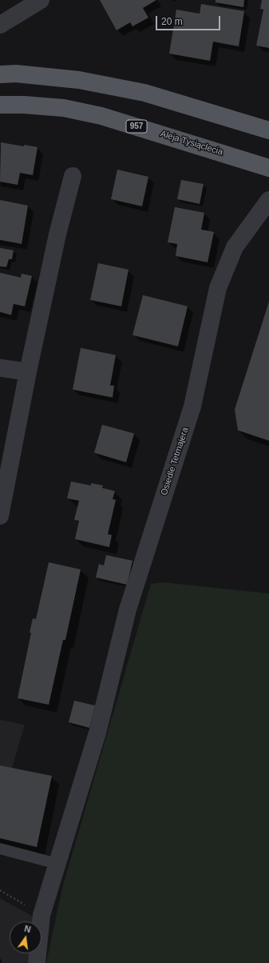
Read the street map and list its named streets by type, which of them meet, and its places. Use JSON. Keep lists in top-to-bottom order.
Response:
{
  "streets": {
    "main road": ["957", "Aleja Tysiąclecia"],
    "street": ["Osiedle Tetmajera"]
  },
  "scale_bar": "20 m",
  "north": "top"
}
